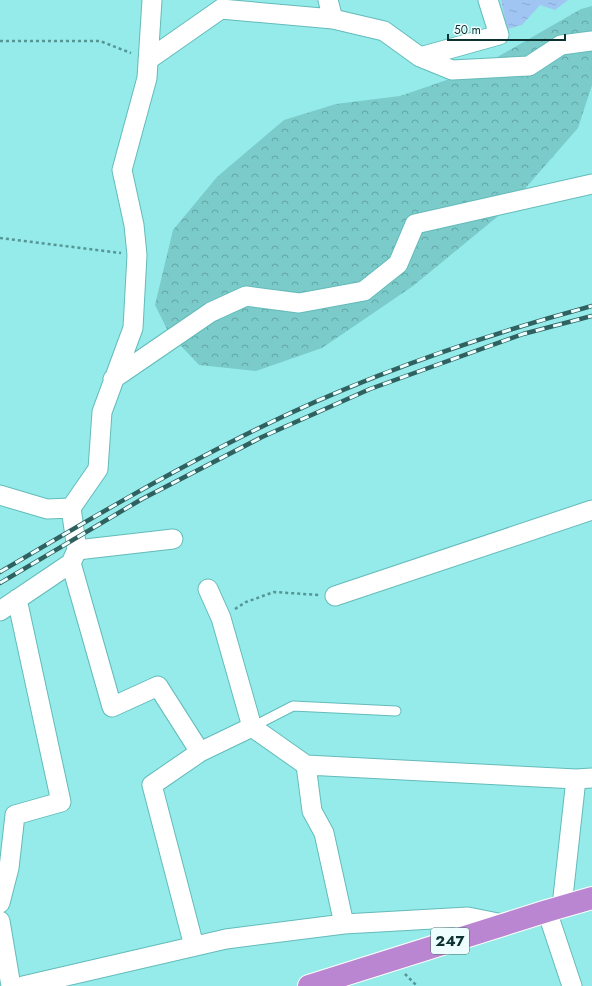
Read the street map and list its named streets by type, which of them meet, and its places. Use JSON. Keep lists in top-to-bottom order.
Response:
{
  "streets": {
    "highway": ["247"]
  },
  "scale_bar": "50 m"
}
